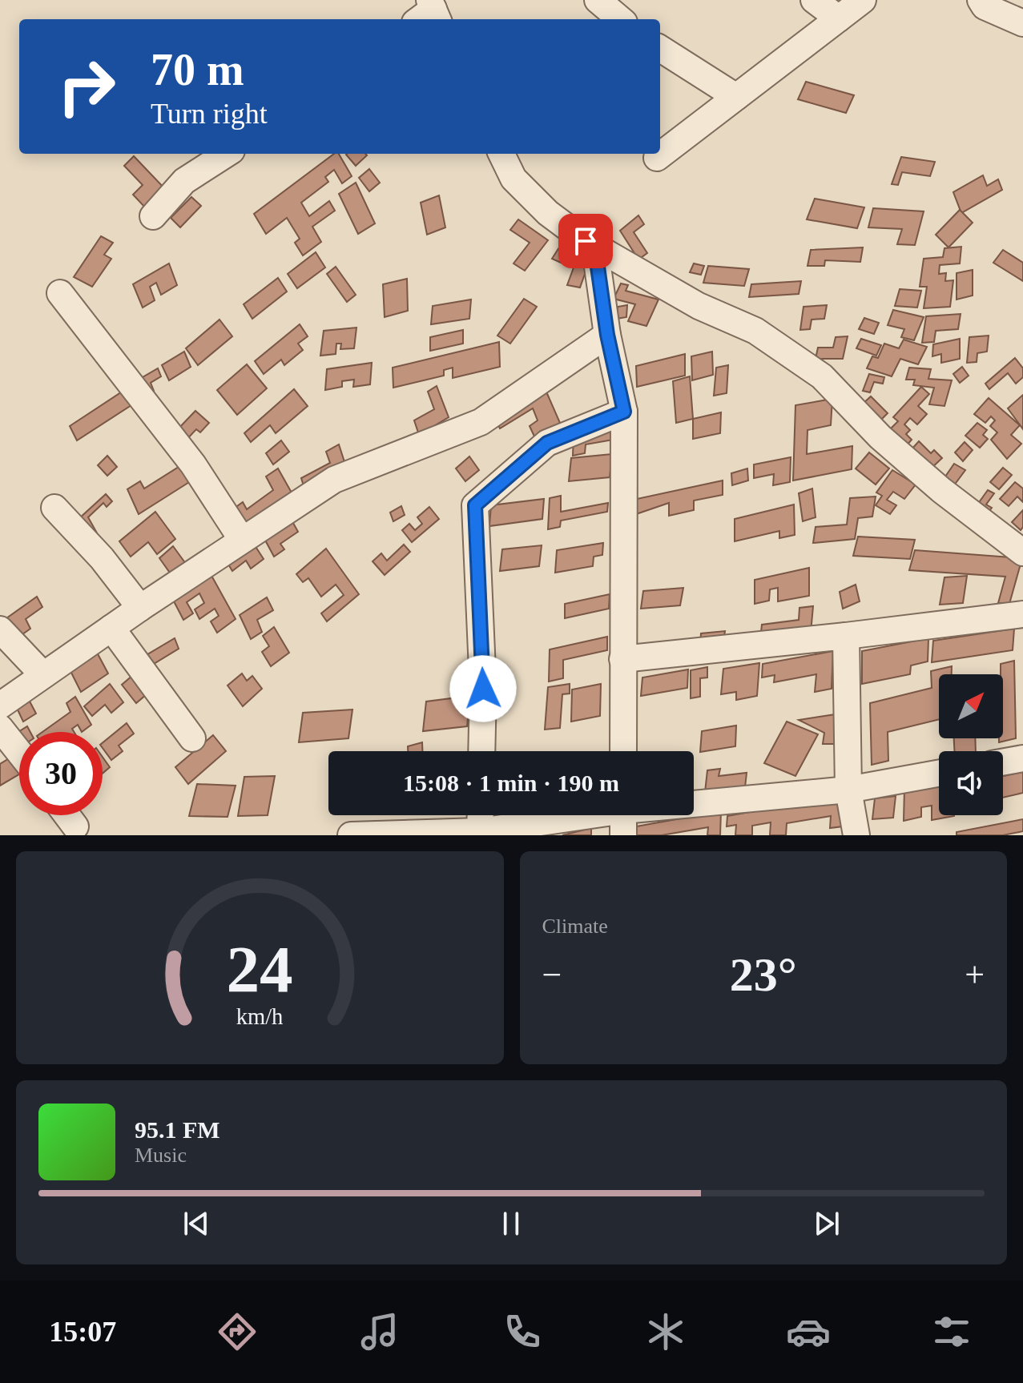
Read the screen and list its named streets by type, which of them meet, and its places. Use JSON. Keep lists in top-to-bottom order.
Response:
{
  "north": "top right",
  "page": {
    "turn": ["70 m", "Turn right"],
    "limit": "30",
    "trip": "15:08 · 1 min · 190 m",
    "tile": "Climate",
    "heat": ["−", "23°", "+"],
    "song": ["95.1 FM", "Music"],
    "tabs": "15:07",
    "gauge": ["24", "km/h"]
  }
}
